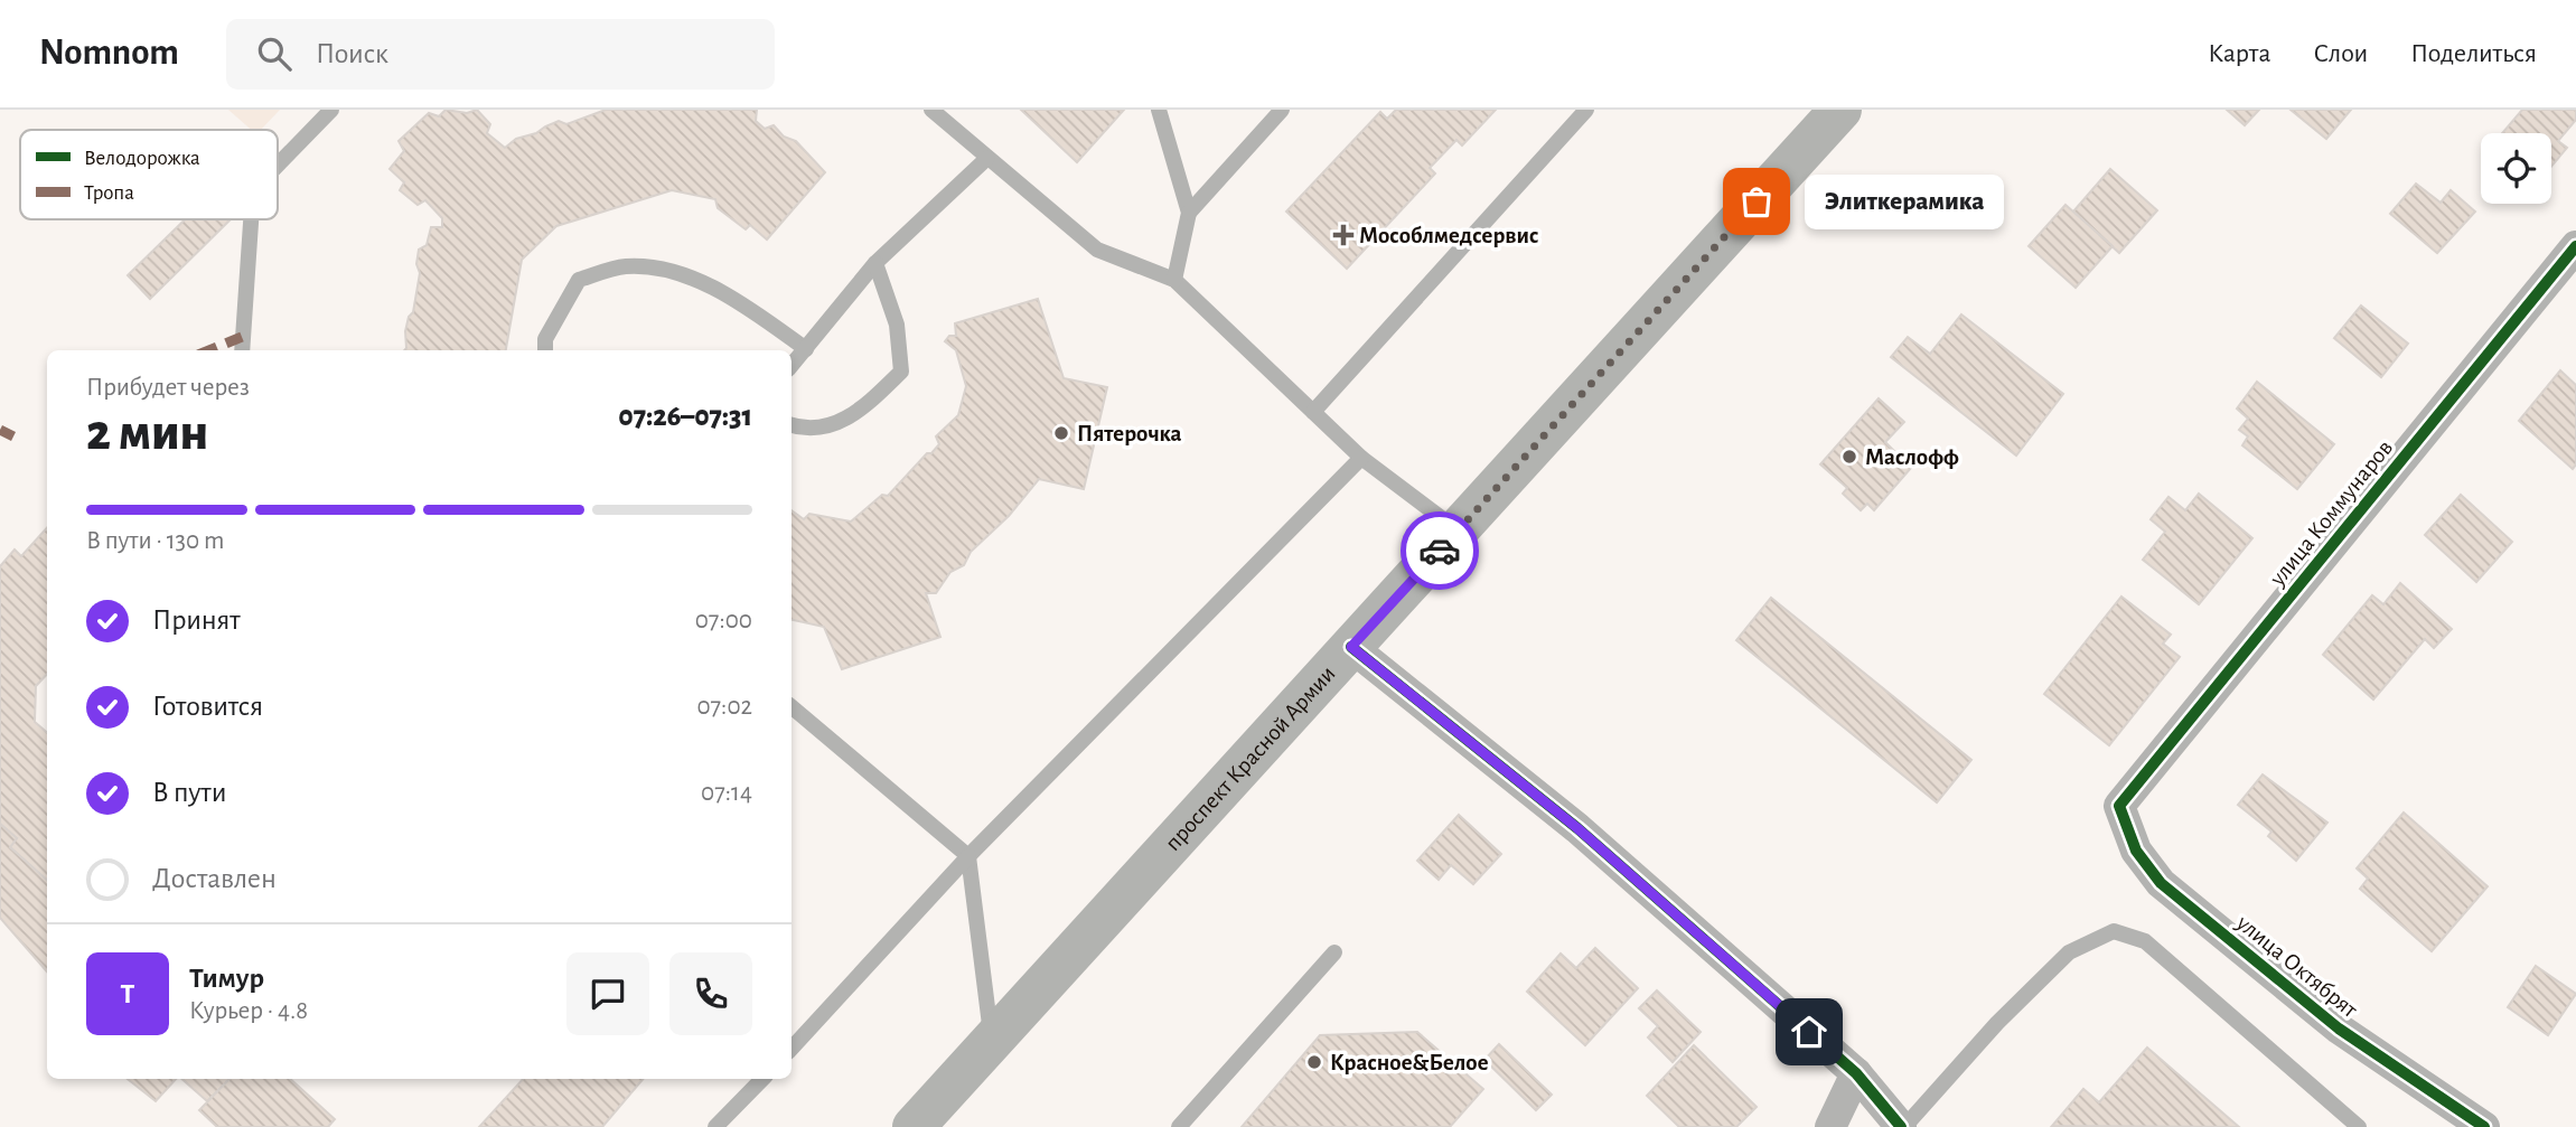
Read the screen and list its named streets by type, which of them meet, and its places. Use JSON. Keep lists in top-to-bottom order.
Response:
{
  "streets": {
    "main road": ["проспект Красной Армии"],
    "street": ["улица Коммунаров", "улица Октябрят"]
  },
  "crossings": [
    ["улица Коммунаров", "улица Октябрят"]
  ],
  "places": {
    "other": [
      "Элиткерамика",
      "Пятерочка",
      "Маслофф",
      "Красное&Белое"
    ],
    "health": ["Мособлмедсервис"]
  },
  "legend": ["Велодорожка", "Тропа"],
  "page": {
    "header": "Nomnom",
    "search": "Поиск",
    "nav": ["Карта", "Слои", "Поделиться"],
    "bubble": "Элиткерамика",
    "heading": ["2 мин", "Прибудет через", "07:26–07:31"],
    "panel": ["Тимур", "Курьер · 4.8"],
    "bar": "В пути · 130 m",
    "list": [
      ["Принят", "07:00"],
      ["Готовится", "07:02"],
      ["В пути", "07:14"],
      "Доставлен"
    ],
    "round": "Т"
  }
}
